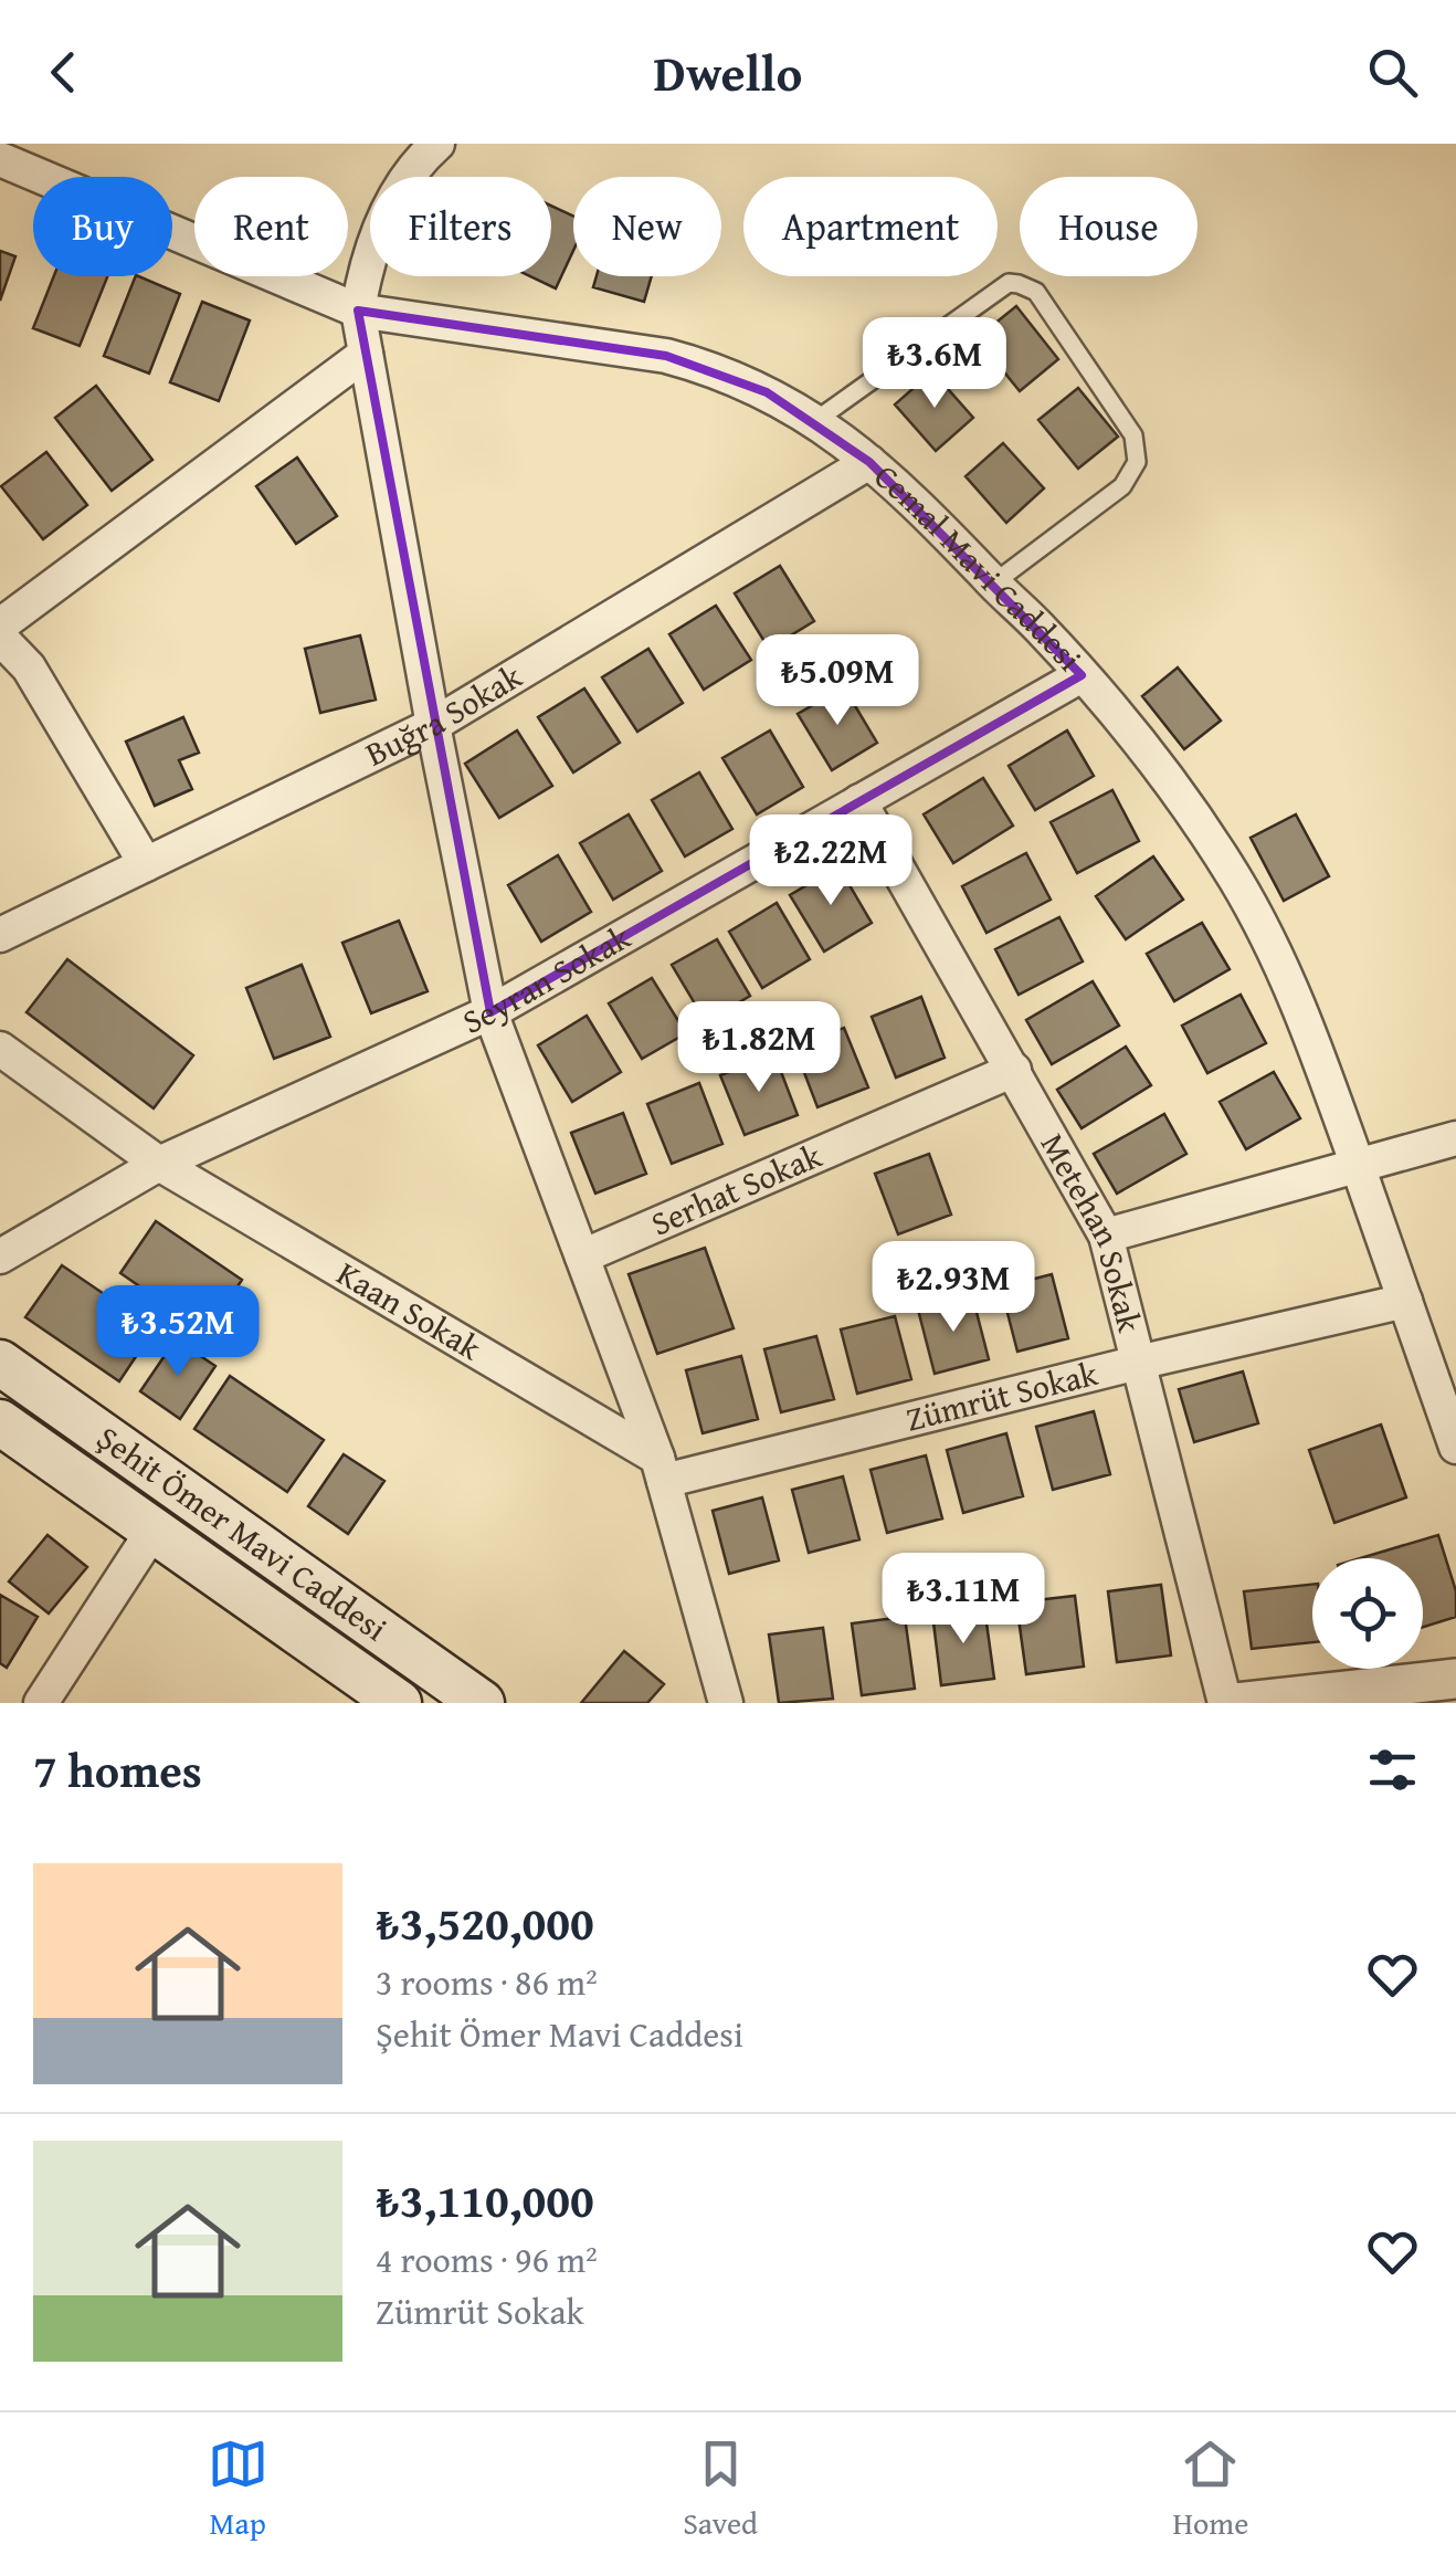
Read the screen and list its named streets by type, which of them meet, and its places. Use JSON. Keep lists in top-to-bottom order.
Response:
{
  "streets": {
    "main road": ["Şehit Ömer Mavi Caddesi"],
    "street": [
      "Cemal Mavi Caddesi",
      "Buğra Sokak",
      "Seyran Sokak",
      "Serhat Sokak",
      "Metehan Sokak",
      "Kaan Sokak",
      "Zümrüt Sokak"
    ]
  },
  "crossings": [
    ["Cemal Mavi Caddesi", "Buğra Sokak"],
    ["Cemal Mavi Caddesi", "Seyran Sokak"],
    ["Cemal Mavi Caddesi", "Zümrüt Sokak"],
    ["Seyran Sokak", "Metehan Sokak"],
    ["Seyran Sokak", "Kaan Sokak"],
    ["Serhat Sokak", "Metehan Sokak"],
    ["Metehan Sokak", "Zümrüt Sokak"],
    ["Kaan Sokak", "Zümrüt Sokak"]
  ],
  "page": {
    "header": "Dwello",
    "chip": [
      "Buy",
      "Rent",
      "Filters",
      "New",
      "Apartment",
      "House"
    ],
    "price": [
      "₺3.6M",
      "₺5.09M",
      "₺2.22M",
      "₺1.82M",
      "₺2.93M",
      "₺3.52M",
      "₺3.11M"
    ],
    "heading": "7 homes",
    "list": [
      {
        "name": "₺3,520,000",
        "note": "3 rooms · 86 m² · Şehit Ömer Mavi Caddesi"
      },
      {
        "name": "₺3,110,000",
        "note": "4 rooms · 96 m² · Zümrüt Sokak"
      }
    ],
    "tabs": ["Map", "Saved", "Home"]
  }
}
